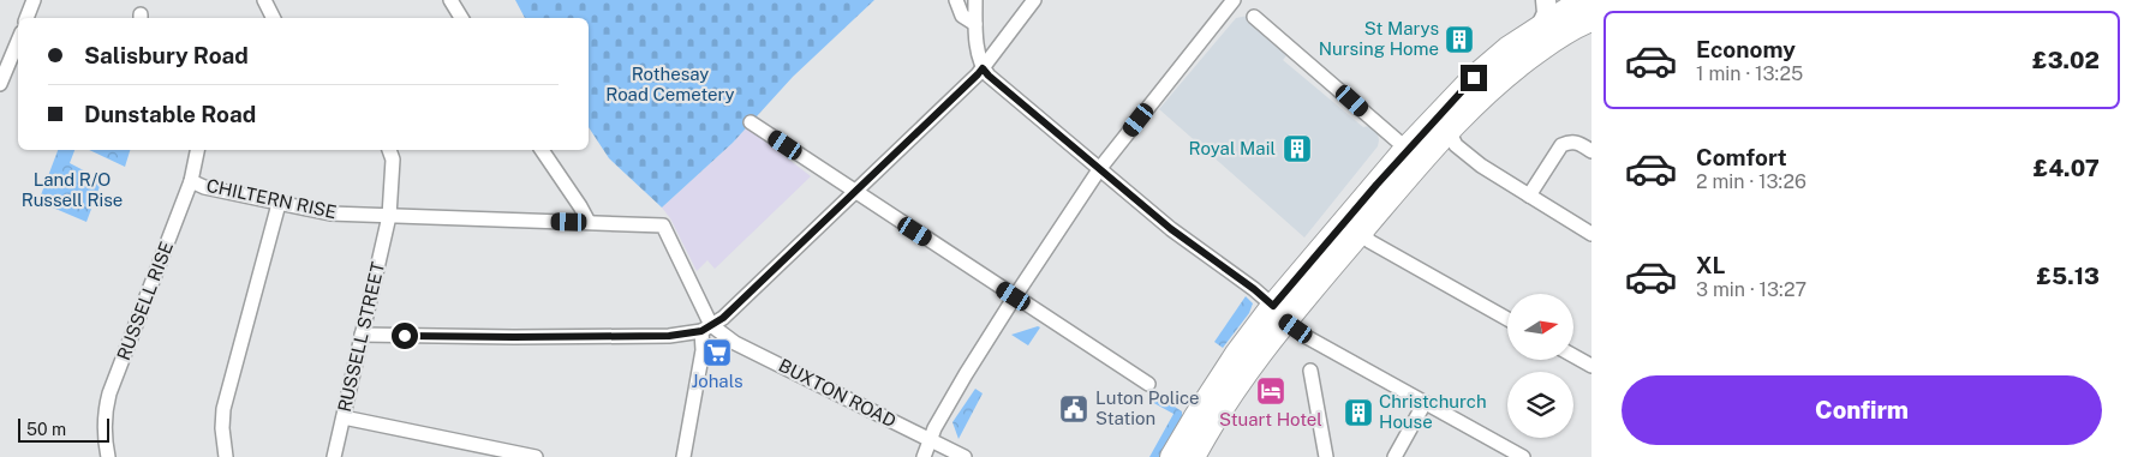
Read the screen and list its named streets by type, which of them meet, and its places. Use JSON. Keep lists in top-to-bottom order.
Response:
{
  "streets": {
    "street": [
      "CHILTERN RISE",
      "RUSSELL RISE",
      "RUSSELL STREET",
      "BUXTON ROAD"
    ]
  },
  "crossings": [
    ["CHILTERN RISE", "RUSSELL RISE"],
    ["CHILTERN RISE", "RUSSELL STREET"],
    ["CHILTERN RISE", "BUXTON ROAD"]
  ],
  "parks": ["Rothesay Road Cemetery", "Land R/O Russell Rise"],
  "places": {
    "building": ["St Marys Nursing Home", "Royal Mail", "Christchurch House"],
    "supermarket": ["Johals"],
    "hotel": ["Stuart Hotel"],
    "public building": ["Luton Police Station"]
  },
  "scale_bar": "50 m",
  "north": "right",
  "page": {
    "list": [
      {
        "name": "Economy",
        "note": "1 min · 13:25",
        "value": "£3.02"
      },
      {
        "name": "Comfort",
        "note": "2 min · 13:26",
        "value": "£4.07"
      },
      {
        "name": "XL",
        "note": "3 min · 13:27",
        "value": "£5.13"
      }
    ],
    "banner": ["Salisbury Road", "Dunstable Road"],
    "buttons": "Confirm",
    "scale": "50 m"
  }
}
